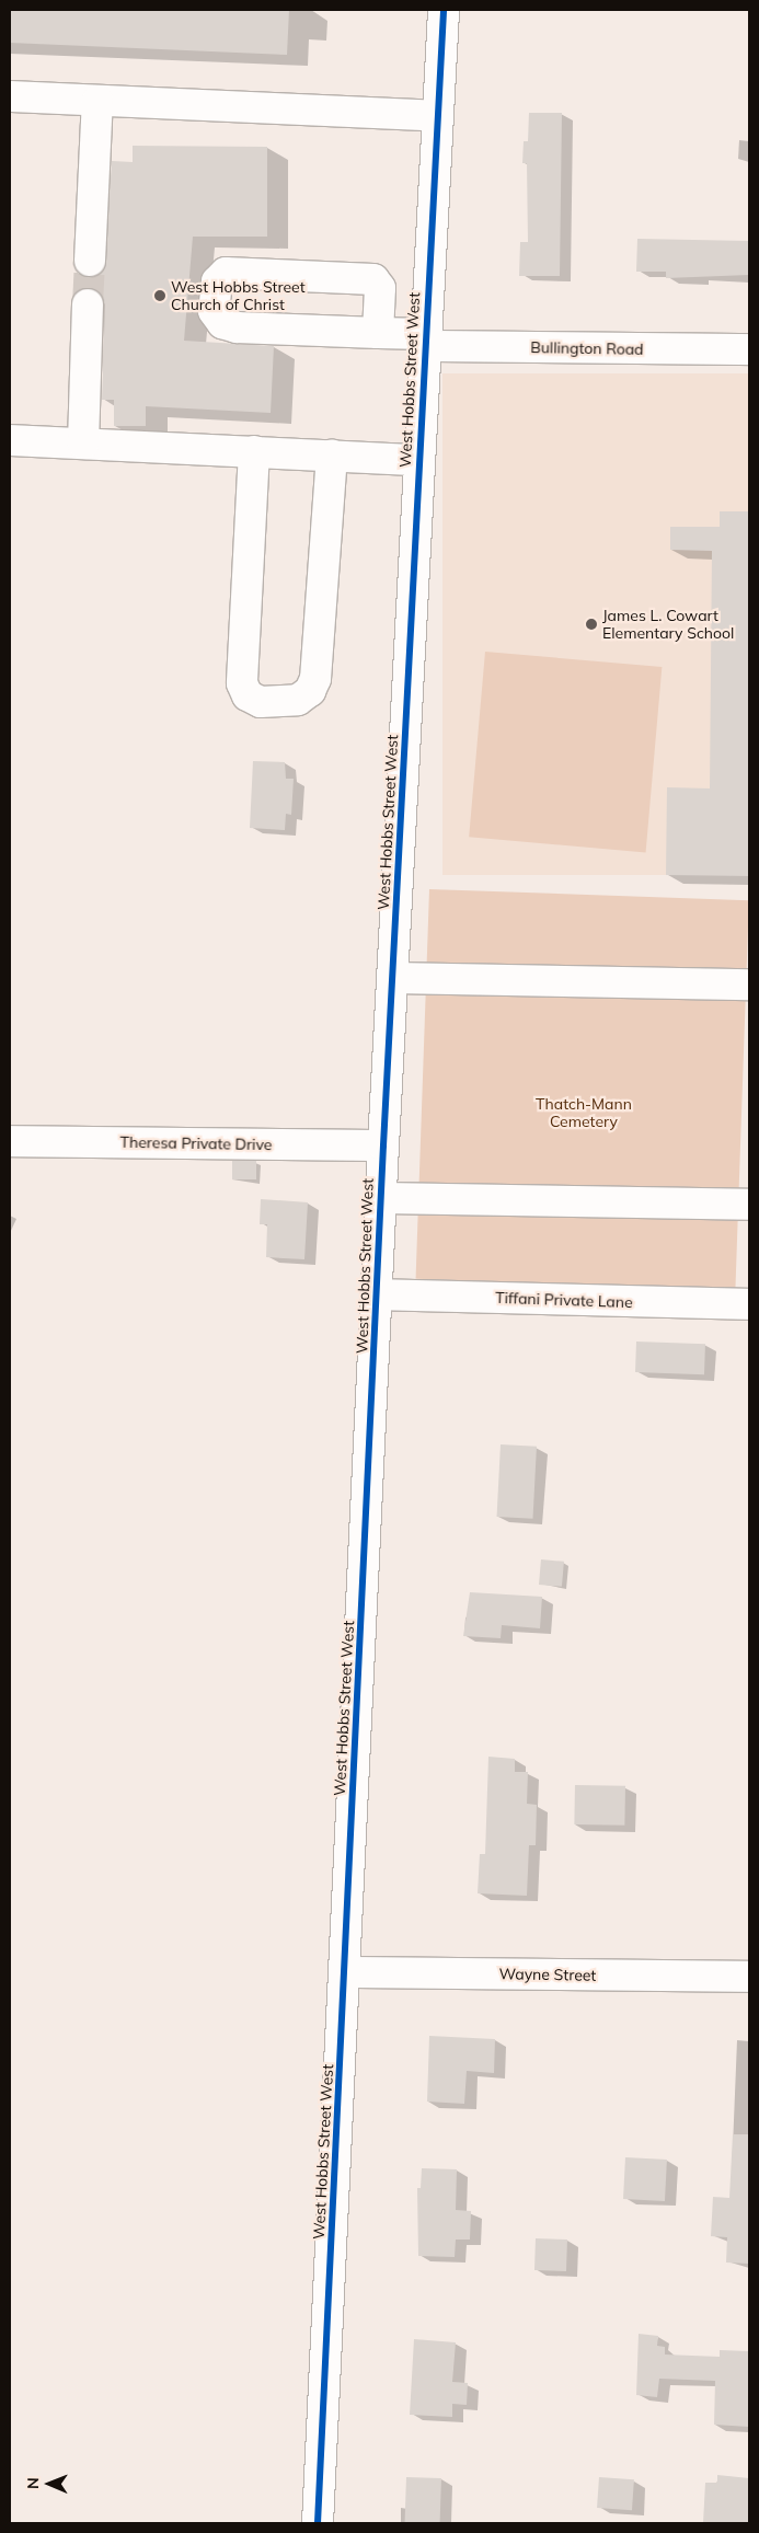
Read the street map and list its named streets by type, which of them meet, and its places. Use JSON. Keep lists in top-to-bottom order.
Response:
{
  "streets": {
    "street": [
      "Bullington Road",
      "West Hobbs Street West",
      "Theresa Private Drive",
      "Tiffani Private Lane",
      "Wayne Street"
    ]
  },
  "crossings": [
    ["Bullington Road", "West Hobbs Street West"],
    ["West Hobbs Street West", "Theresa Private Drive"],
    ["West Hobbs Street West", "Tiffani Private Lane"],
    ["West Hobbs Street West", "Wayne Street"]
  ],
  "parks": ["Thatch-Mann Cemetery"],
  "places": ["West Hobbs Street Church of Christ", "James L. Cowart Elementary School"],
  "north": "left"
}
